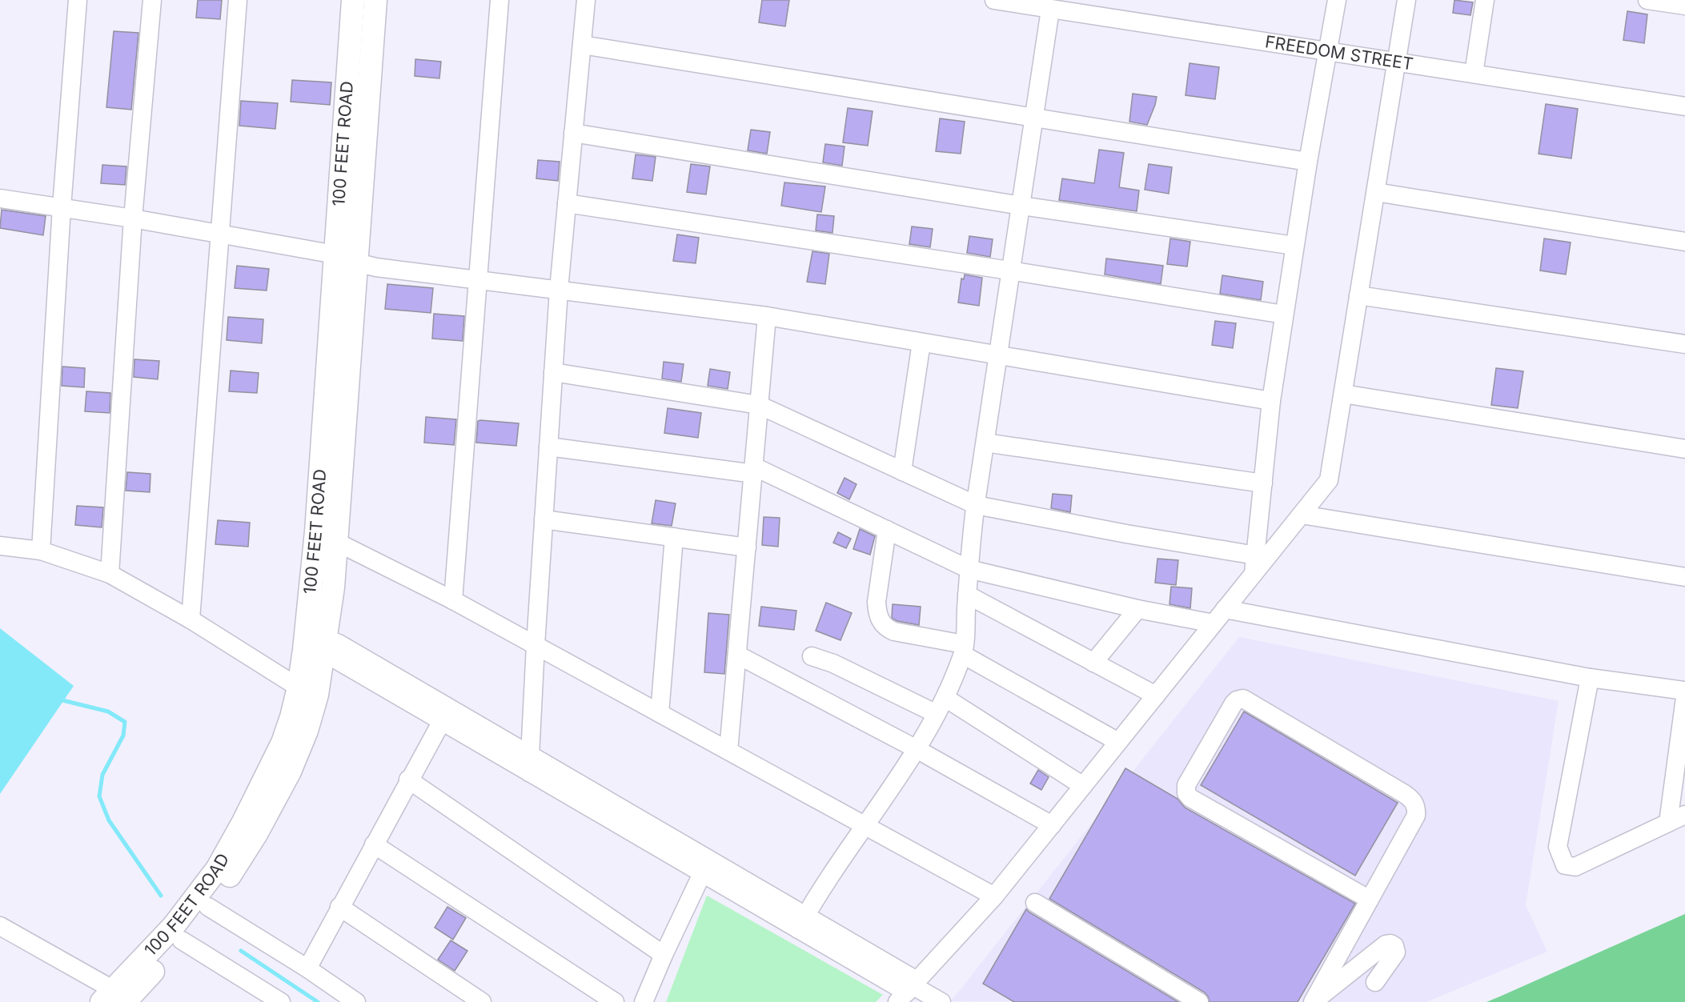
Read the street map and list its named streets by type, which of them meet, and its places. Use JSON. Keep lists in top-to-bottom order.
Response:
{
  "streets": {
    "main road": ["100 FEET ROAD"],
    "street": ["FREEDOM STREET"]
  }
}
